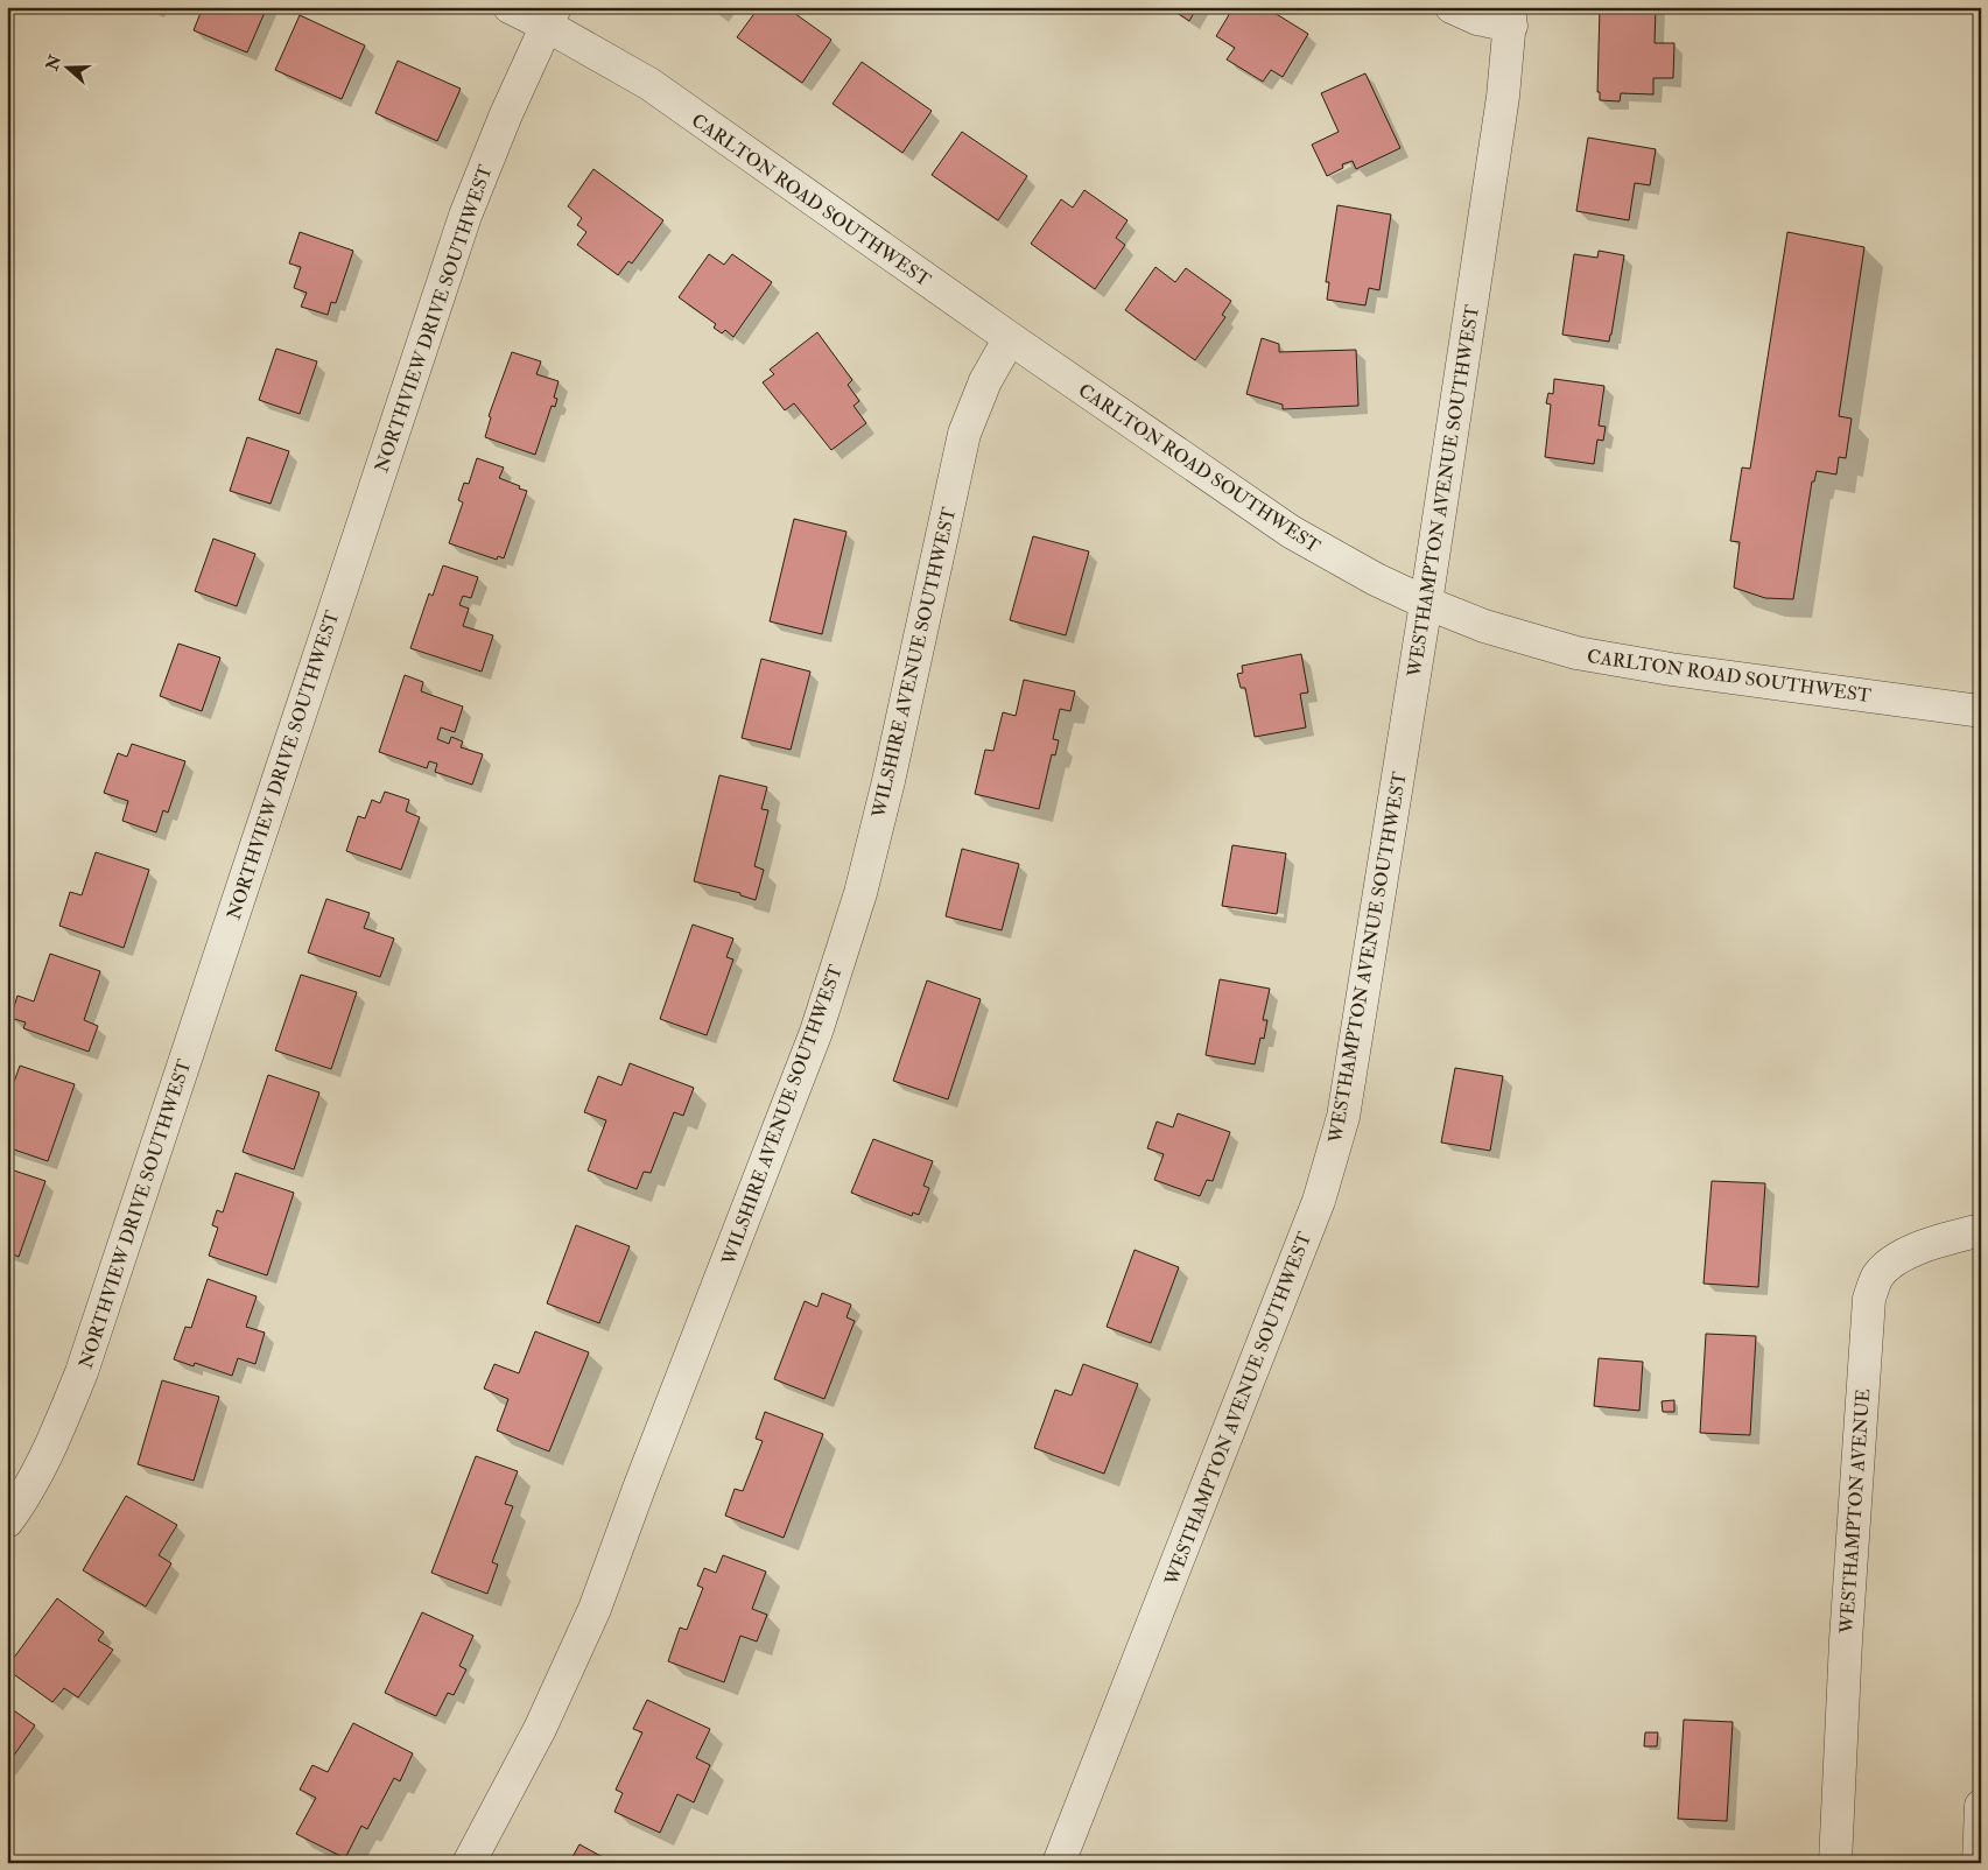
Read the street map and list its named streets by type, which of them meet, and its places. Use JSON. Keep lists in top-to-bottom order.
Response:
{
  "streets": {
    "street": [
      "CARLTON ROAD SOUTHWEST",
      "NORTHVIEW DRIVE SOUTHWEST",
      "WESTHAMPTON AVENUE SOUTHWEST",
      "WILSHIRE AVENUE SOUTHWEST",
      "WESTHAMPTON AVENUE"
    ]
  },
  "crossings": [
    ["CARLTON ROAD SOUTHWEST", "NORTHVIEW DRIVE SOUTHWEST"],
    ["CARLTON ROAD SOUTHWEST", "WESTHAMPTON AVENUE SOUTHWEST"],
    ["CARLTON ROAD SOUTHWEST", "WILSHIRE AVENUE SOUTHWEST"]
  ],
  "north": "left"
}
